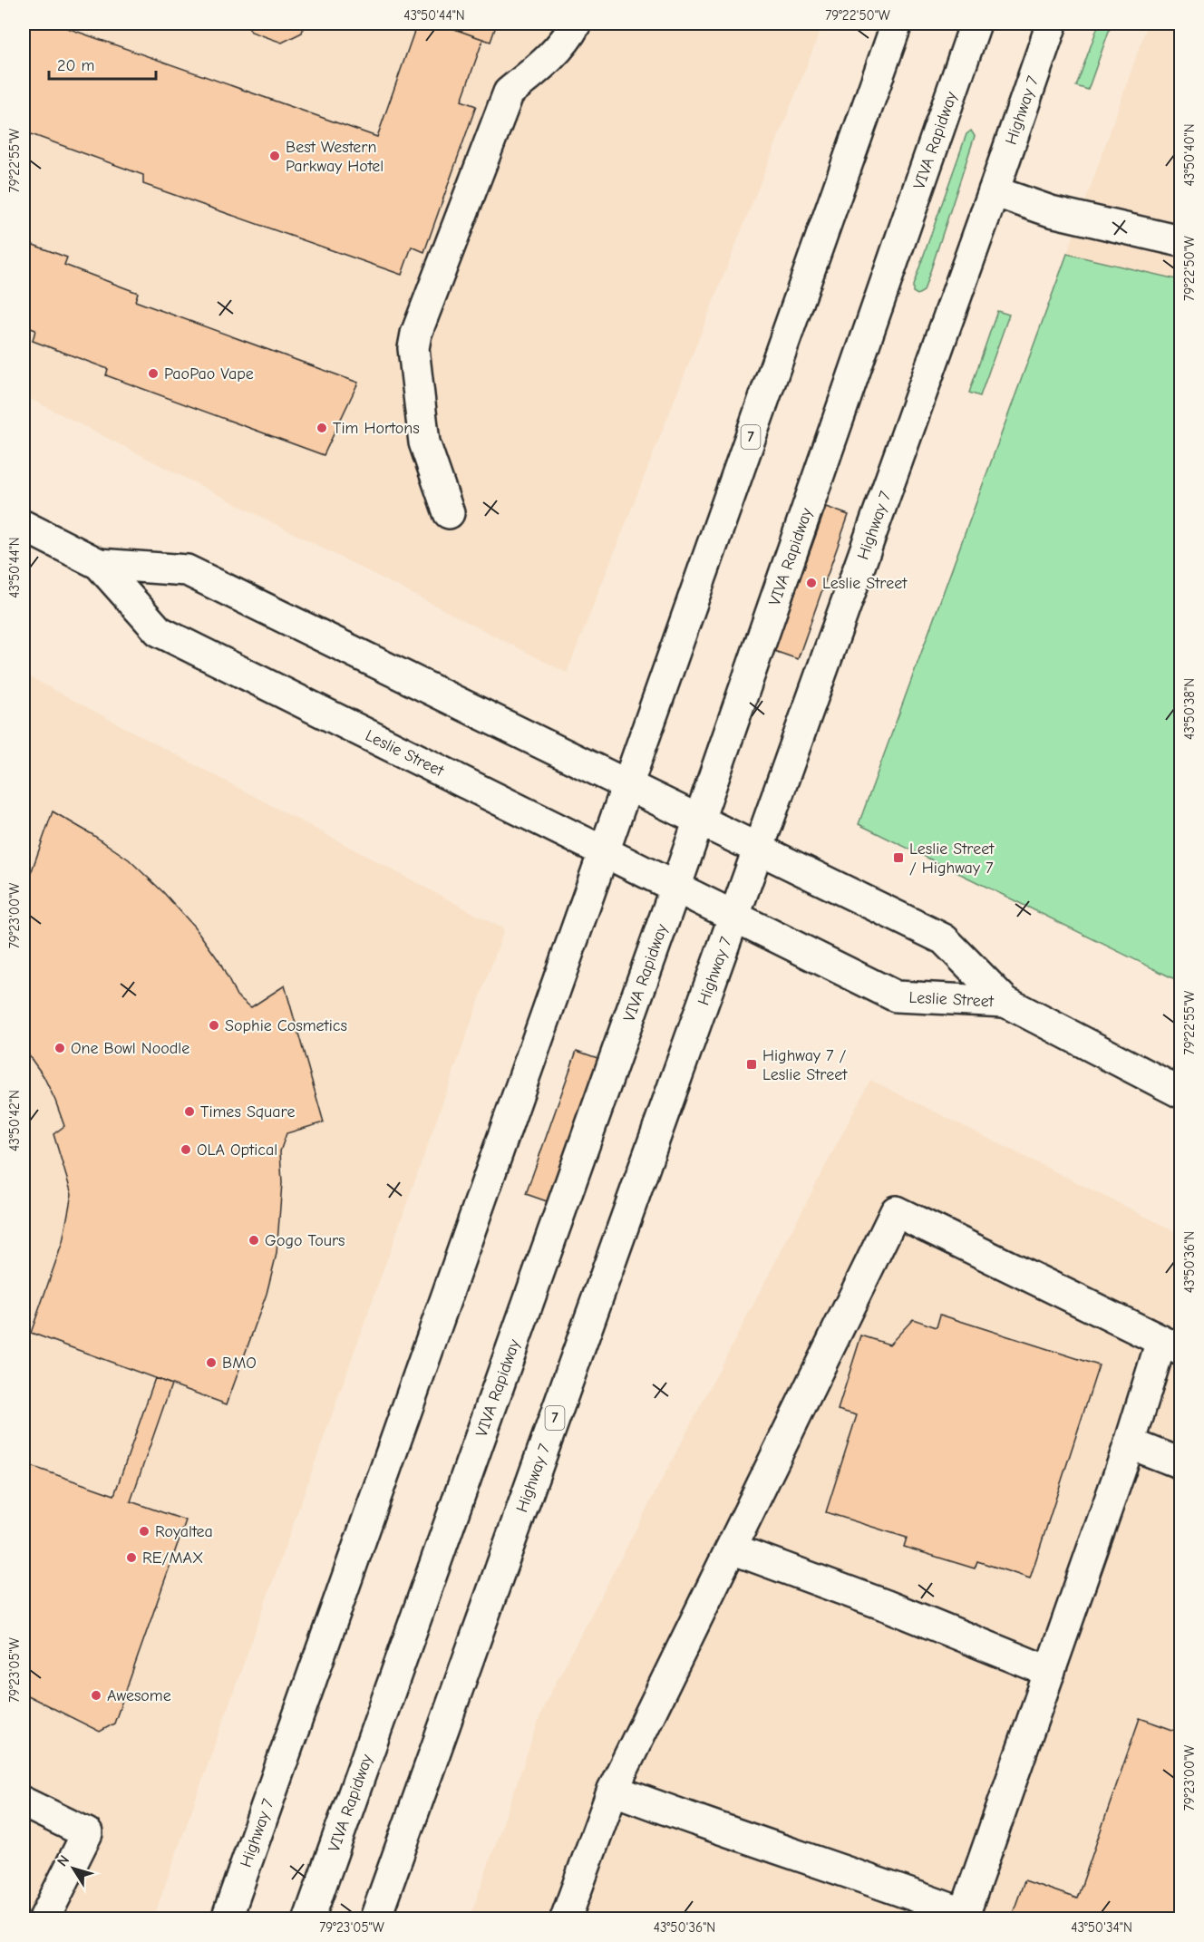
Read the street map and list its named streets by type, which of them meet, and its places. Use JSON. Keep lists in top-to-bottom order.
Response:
{
  "streets": {
    "main road": [
      "Highway 7",
      "VIVA Rapidway",
      "7",
      "Leslie Street"
    ]
  },
  "crossings": [
    ["Highway 7", "Leslie Street"],
    ["VIVA Rapidway", "Leslie Street"]
  ],
  "places": {
    "other": [
      "Best Western Parkway Hotel",
      "PaoPao Vape",
      "Tim Hortons",
      "Leslie Street",
      "Sophie Cosmetics",
      "One Bowl Noodle",
      "Times Square",
      "OLA Optical",
      "Gogo Tours",
      "BMO",
      "Royaltea",
      "RE/MAX",
      "Awesome"
    ],
    "transit": ["Leslie Street / Highway 7", "Highway 7 / Leslie Street"]
  },
  "scale_bar": "20 m",
  "north": "top left",
  "coordinates": [
    "43°50'44\"N",
    "79°22'50\"W",
    "43°50'40\"N",
    "79°22'55\"W",
    "43°50'38\"N",
    "79°23'00\"W",
    "43°50'42\"N",
    "43°50'36\"N",
    "79°23'05\"W",
    "43°50'34\"N"
  ]
}
